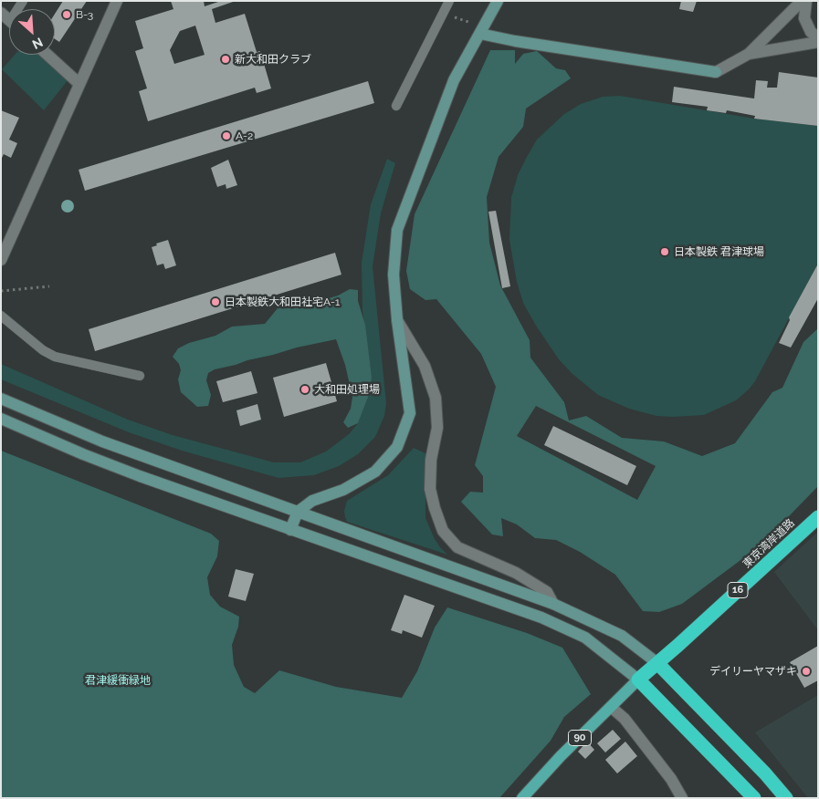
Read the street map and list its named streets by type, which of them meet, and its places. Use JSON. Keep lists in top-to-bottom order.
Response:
{
  "streets": {
    "highway": ["東京湾岸道路", "16"],
    "main road": ["90"]
  },
  "crossings": [
    ["東京湾岸道路", "90"]
  ],
  "parks": ["君津緩衝緑地"],
  "places": [
    "B-3",
    "新大和田クラブ",
    "A-2",
    "日本製鉄 君津球場",
    "日本製鉄大和田社宅A-1",
    "大和田処理場",
    "デイリーヤマザキ"
  ],
  "north": "bottom right"
}
